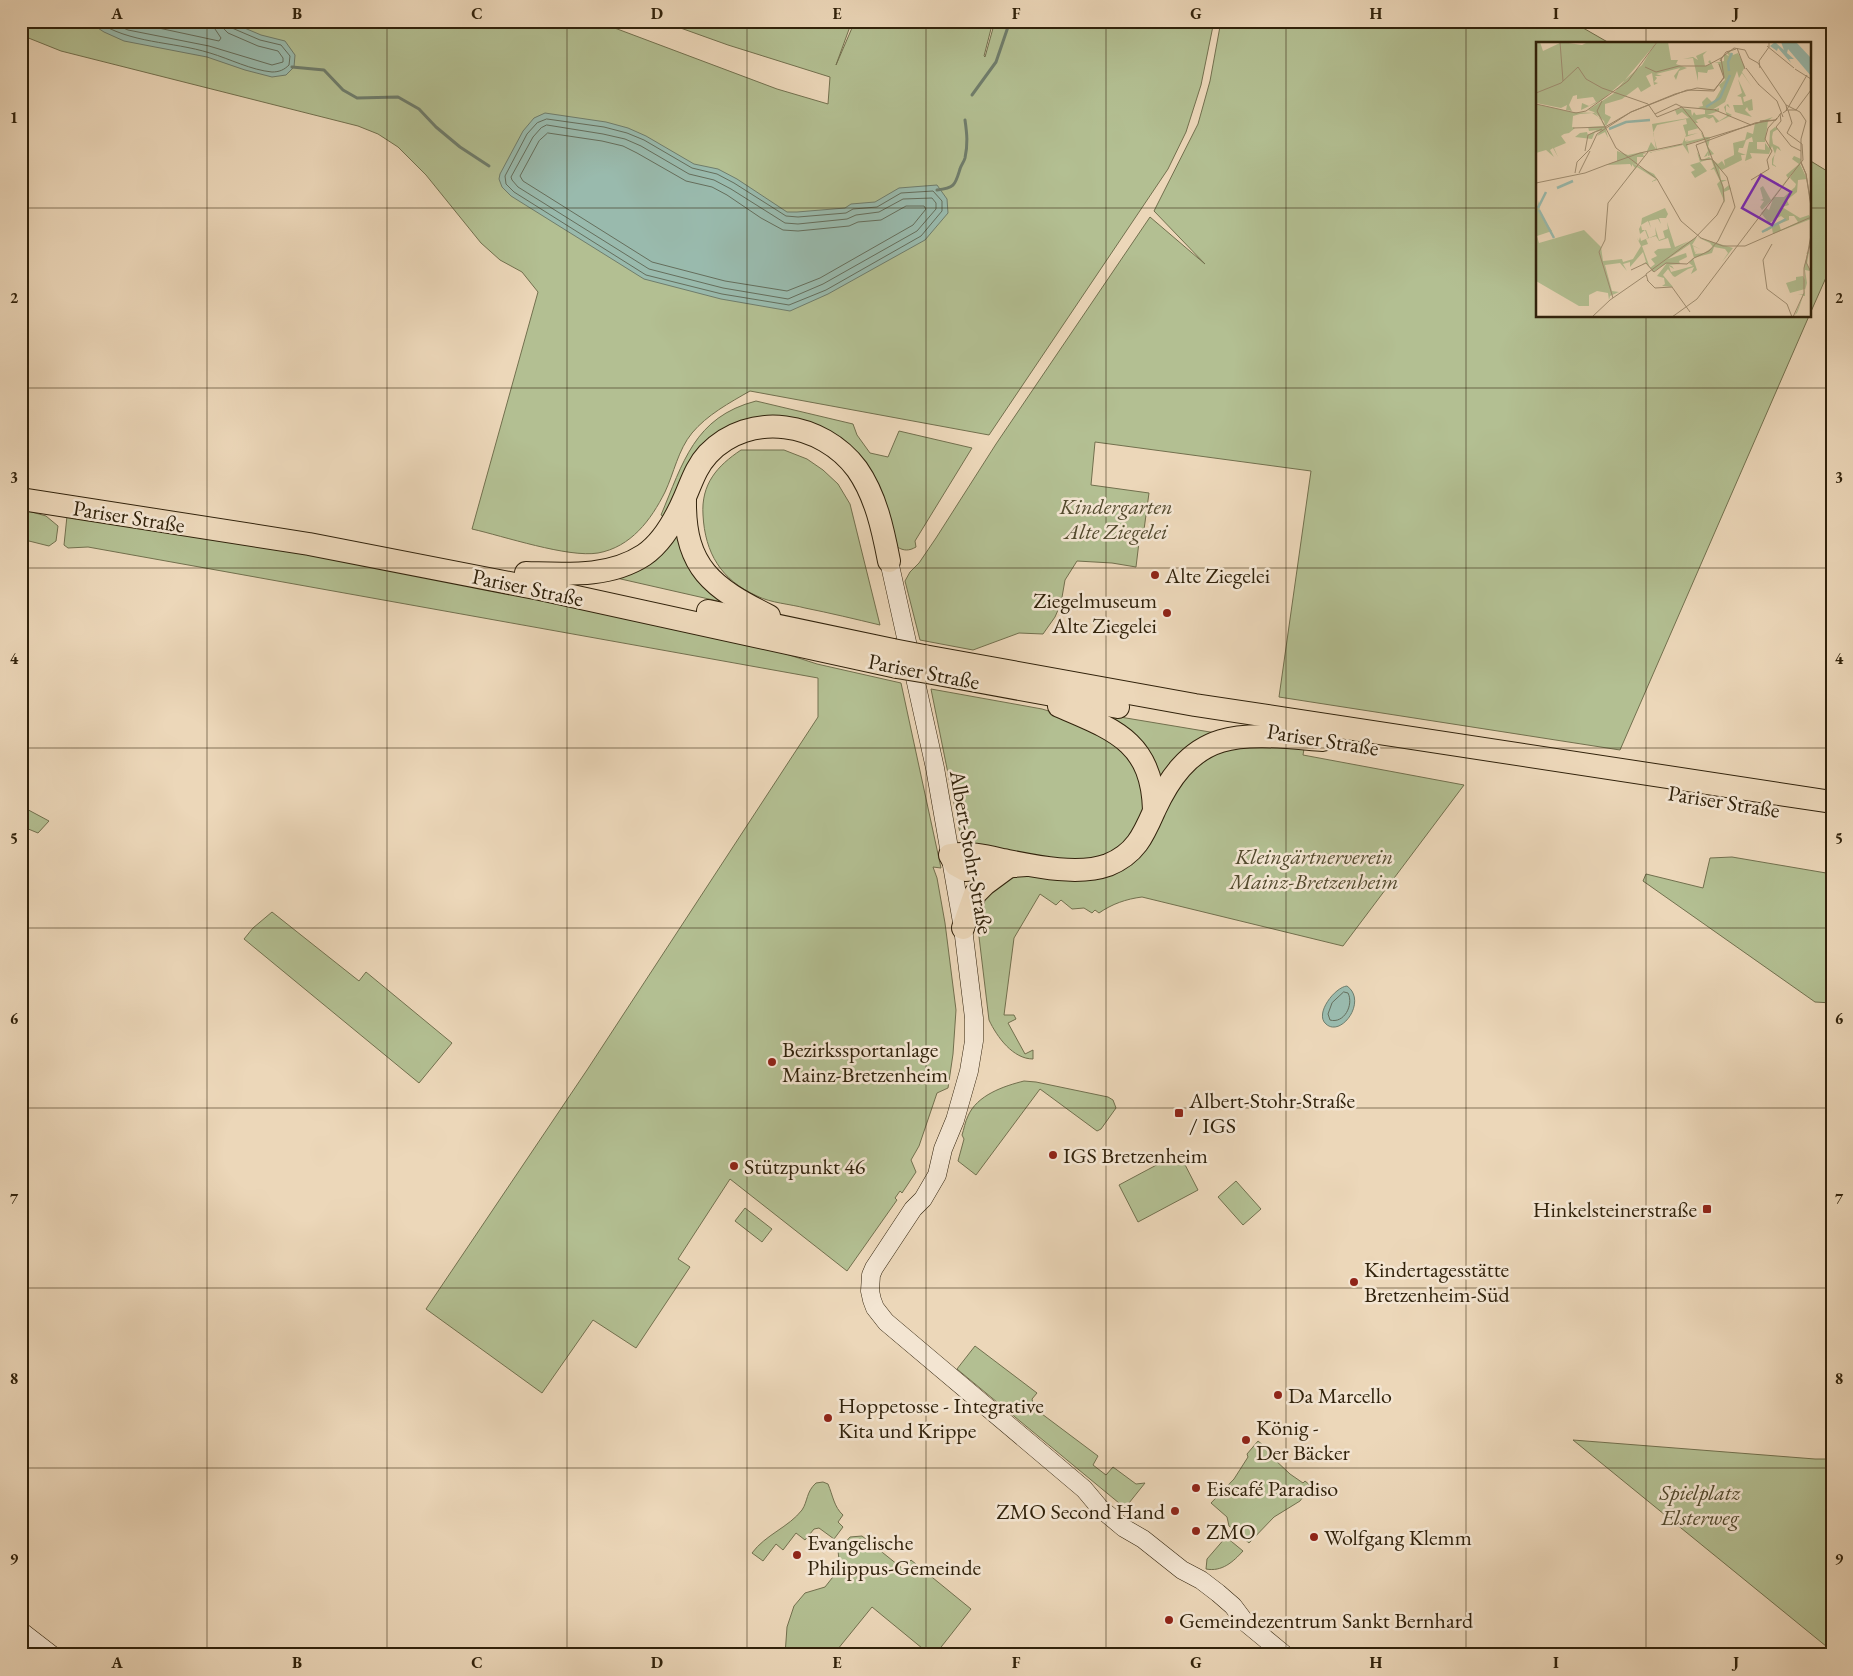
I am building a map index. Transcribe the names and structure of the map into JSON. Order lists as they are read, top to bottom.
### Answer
{
  "streets": {
    "highway": ["Pariser Straße"],
    "street": ["Albert-Stohr-Straße"]
  },
  "parks": ["Kindergarten Alte Ziegelei", "Kleingärtnerverein Mainz-Bretzenheim", "Spielplatz Elsterweg"],
  "places": {
    "other": [
      "Alte Ziegelei",
      "Ziegelmuseum Alte Ziegelei",
      "Bezirkssportanlage Mainz-Bretzenheim",
      "IGS Bretzenheim",
      "Stützpunkt 46",
      "Kindertagesstätte Bretzenheim-Süd",
      "Da Marcello",
      "Hoppetosse - Integrative Kita und Krippe",
      "König - Der Bäcker",
      "Eiscafé Paradiso",
      "ZMO Second Hand",
      "ZMO",
      "Wolfgang Klemm",
      "Evangelische Philippus-Gemeinde",
      "Gemeindezentrum Sankt Bernhard"
    ],
    "transit": ["Albert-Stohr-Straße / IGS", "Hinkelsteinerstraße"]
  },
  "grid": {
    "columns": [
      "A",
      "B",
      "C",
      "D",
      "E",
      "F",
      "G",
      "H",
      "I",
      "J"
    ],
    "rows": [
      "1",
      "2",
      "3",
      "4",
      "5",
      "6",
      "7",
      "8",
      "9"
    ]
  }
}
